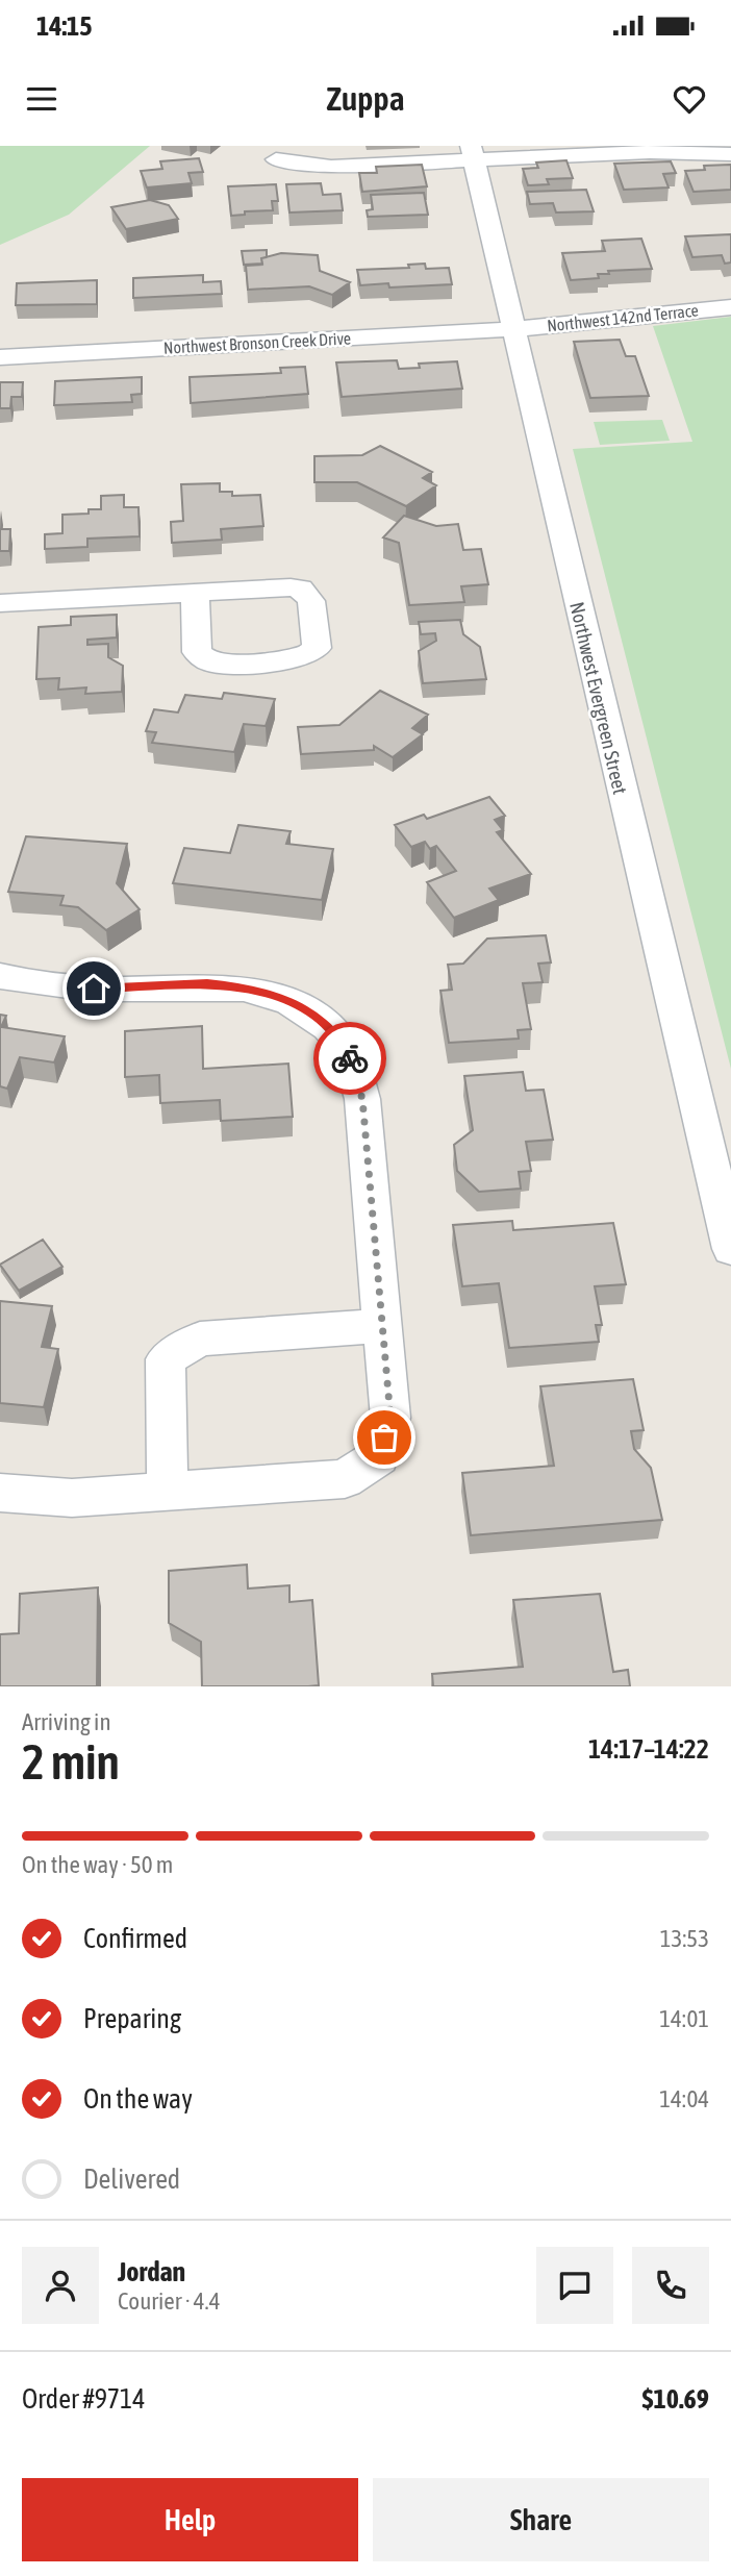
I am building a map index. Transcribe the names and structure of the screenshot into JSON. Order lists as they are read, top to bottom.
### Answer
{
  "streets": {
    "street": ["Northwest 142nd Terrace", "Northwest Bronson Creek Drive", "Northwest Evergreen Street"]
  },
  "crossings": [
    ["Northwest 142nd Terrace", "Northwest Bronson Creek Drive"],
    ["Northwest 142nd Terrace", "Northwest Evergreen Street"],
    ["Northwest Bronson Creek Drive", "Northwest Evergreen Street"]
  ],
  "page": {
    "status": "14:15",
    "header": "Zuppa",
    "heading": ["2 min", "Arriving in", "14:17–14:22"],
    "panel": [
      "Jordan",
      "Courier · 4.4",
      "Order #9714",
      "$10.69"
    ],
    "bar": "On the way · 50 m",
    "list": [
      ["Confirmed", "13:53"],
      ["Preparing", "14:01"],
      ["On the way", "14:04"],
      "Delivered"
    ],
    "buttons": ["Help", "Share"]
  }
}
